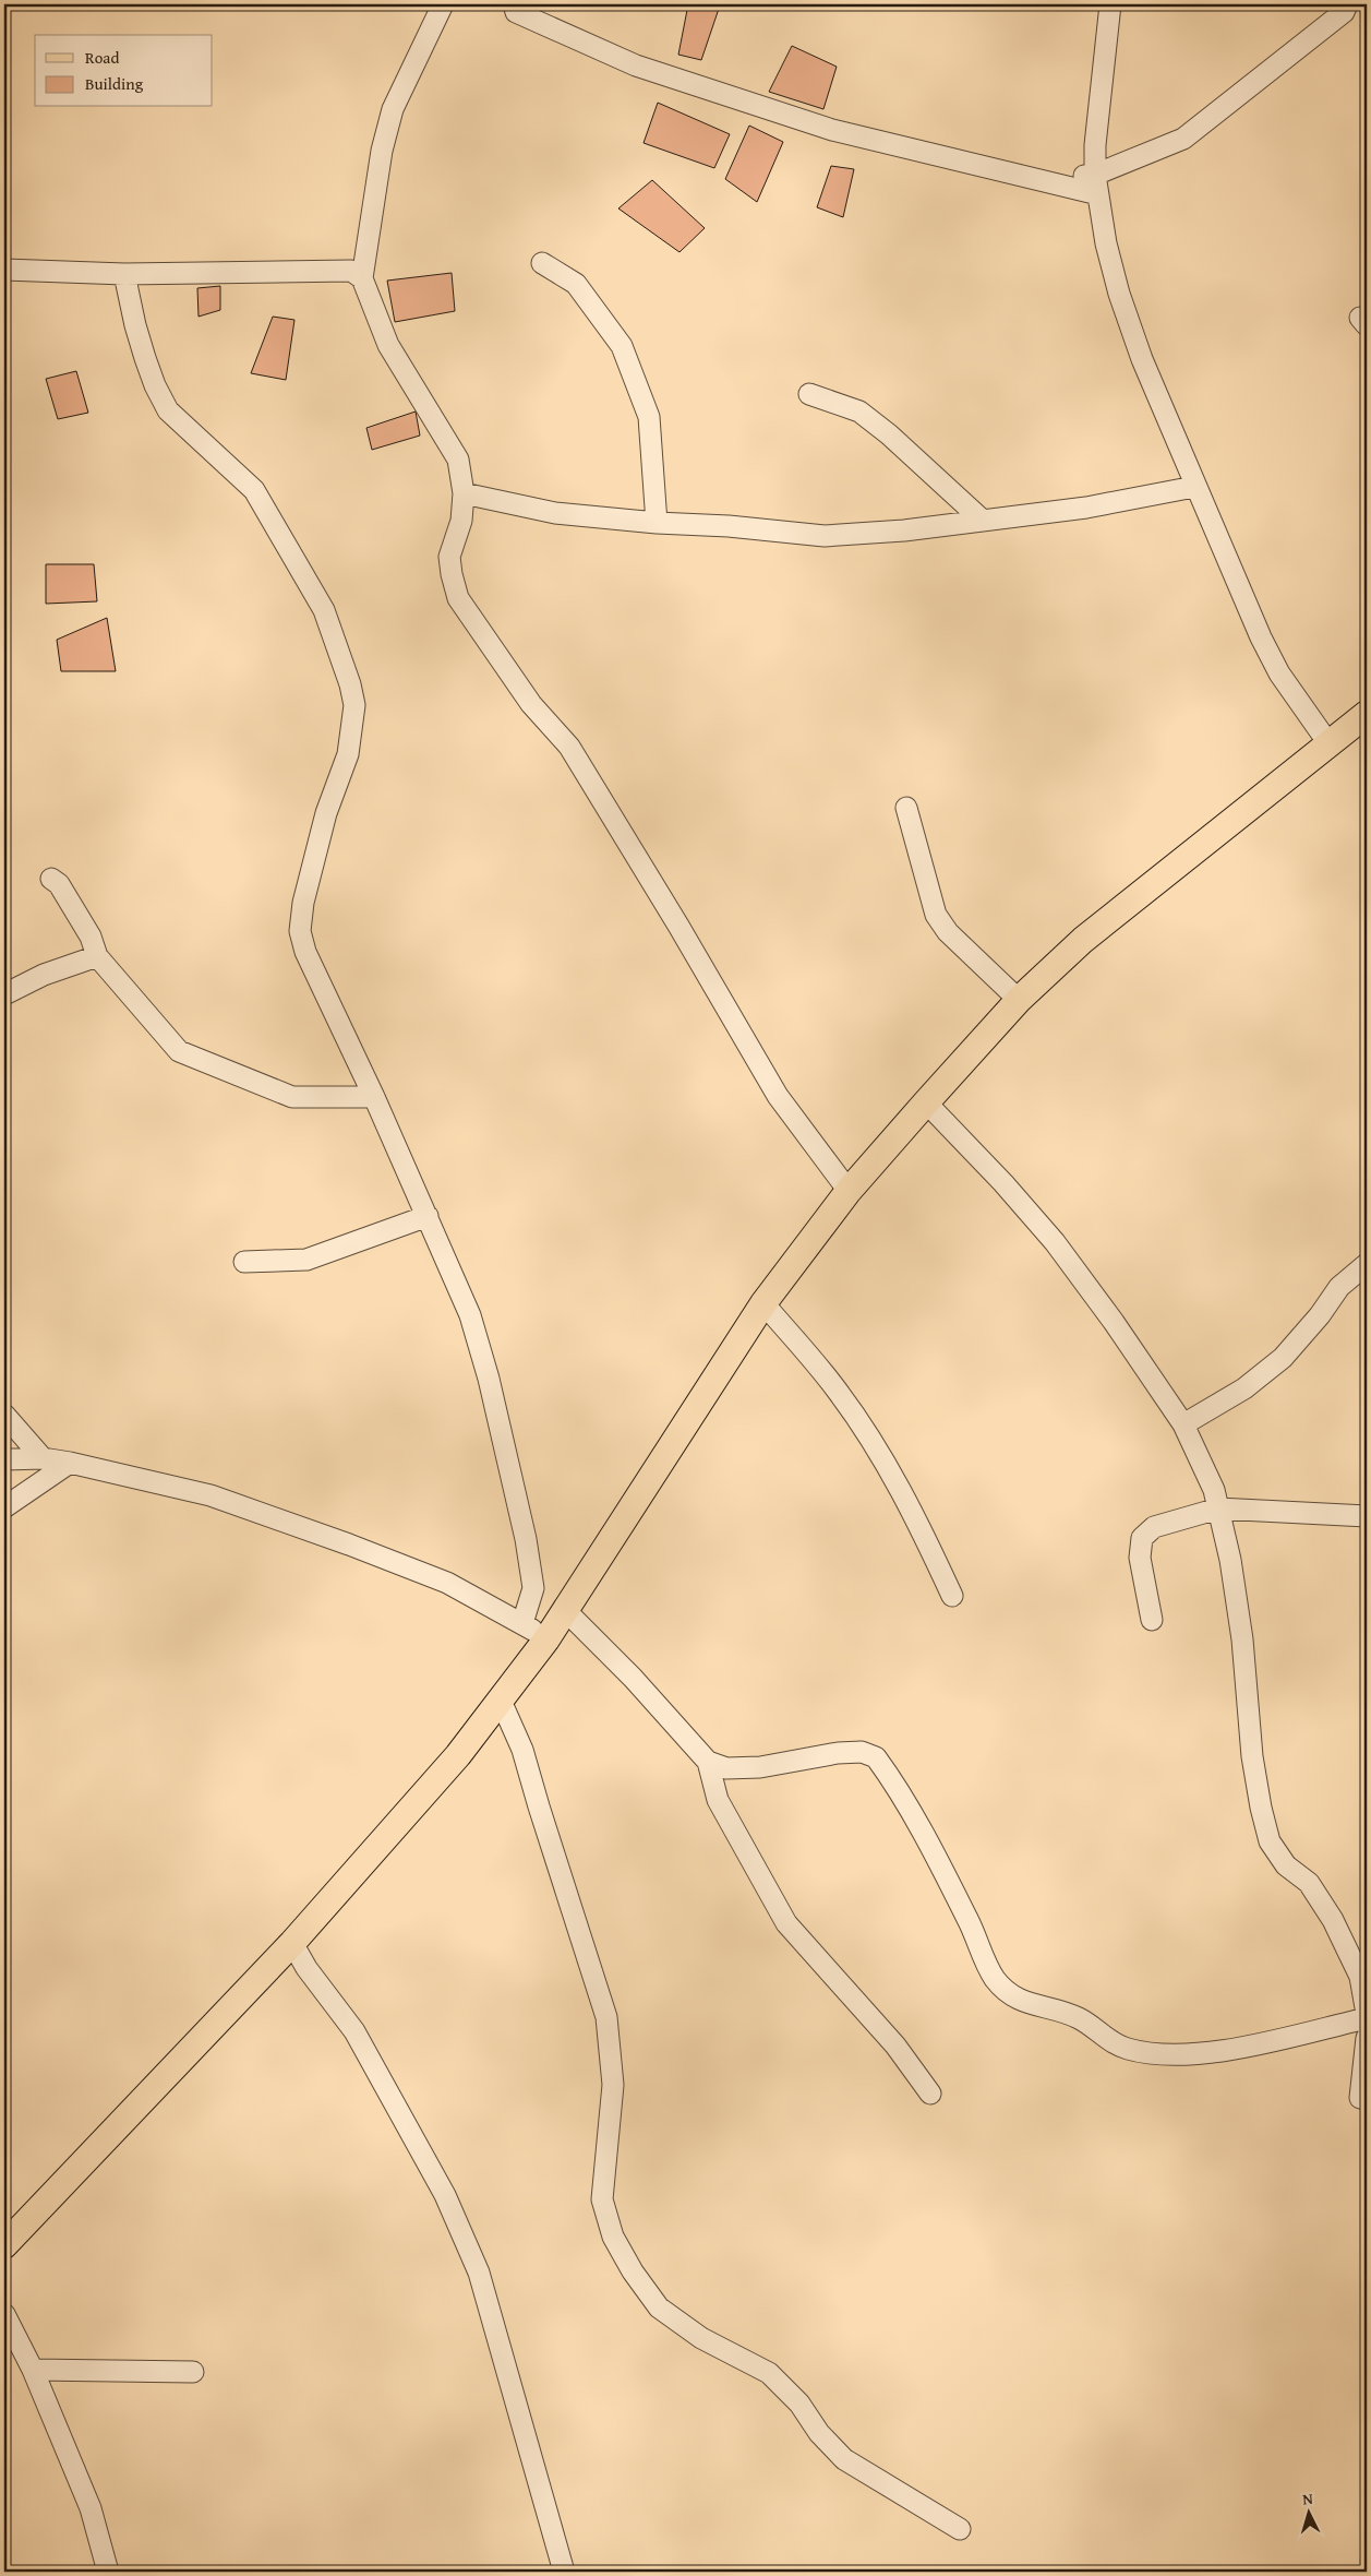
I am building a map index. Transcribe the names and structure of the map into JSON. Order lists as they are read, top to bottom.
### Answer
{
  "legend": ["Road", "Building"],
  "north": "top"
}
